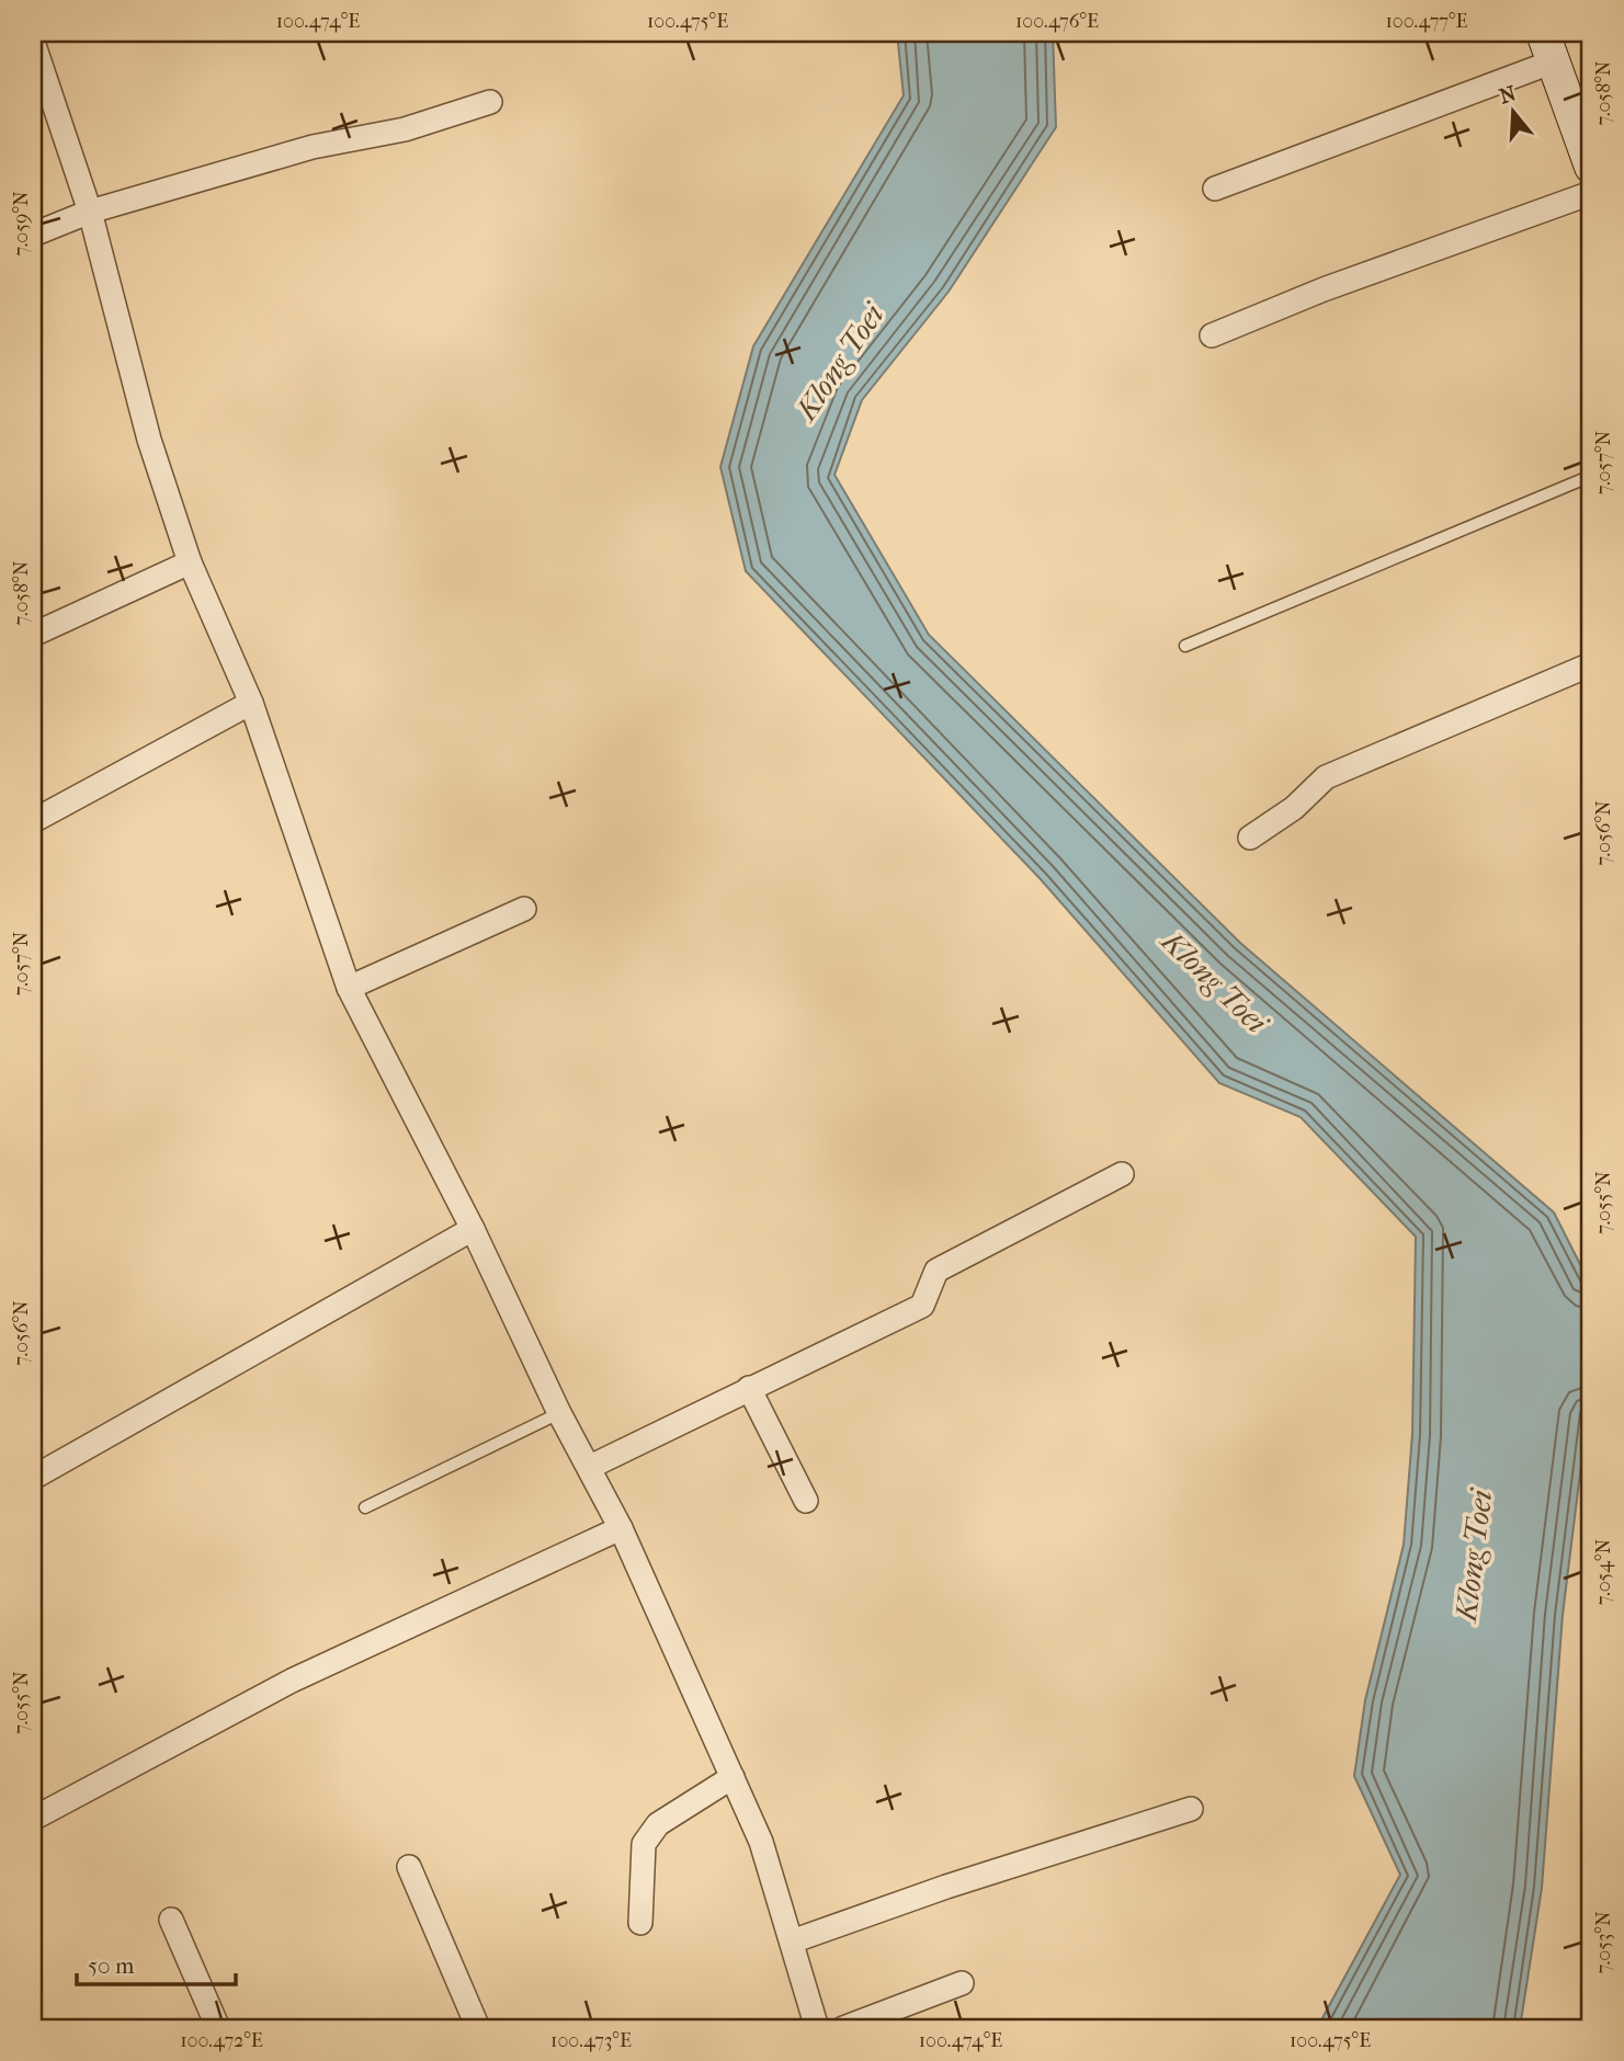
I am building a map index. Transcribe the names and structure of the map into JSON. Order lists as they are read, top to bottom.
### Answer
{
  "water": ["Klong Toei"],
  "scale_bar": "50 m",
  "north": "top",
  "coordinates": [
    "100.474°E",
    "100.475°E",
    "100.476°E",
    "100.477°E",
    "7.058°N",
    "7.059°N",
    "7.057°N",
    "7.056°N",
    "7.055°N",
    "7.054°N",
    "7.053°N",
    "100.472°E",
    "100.473°E"
  ]
}
